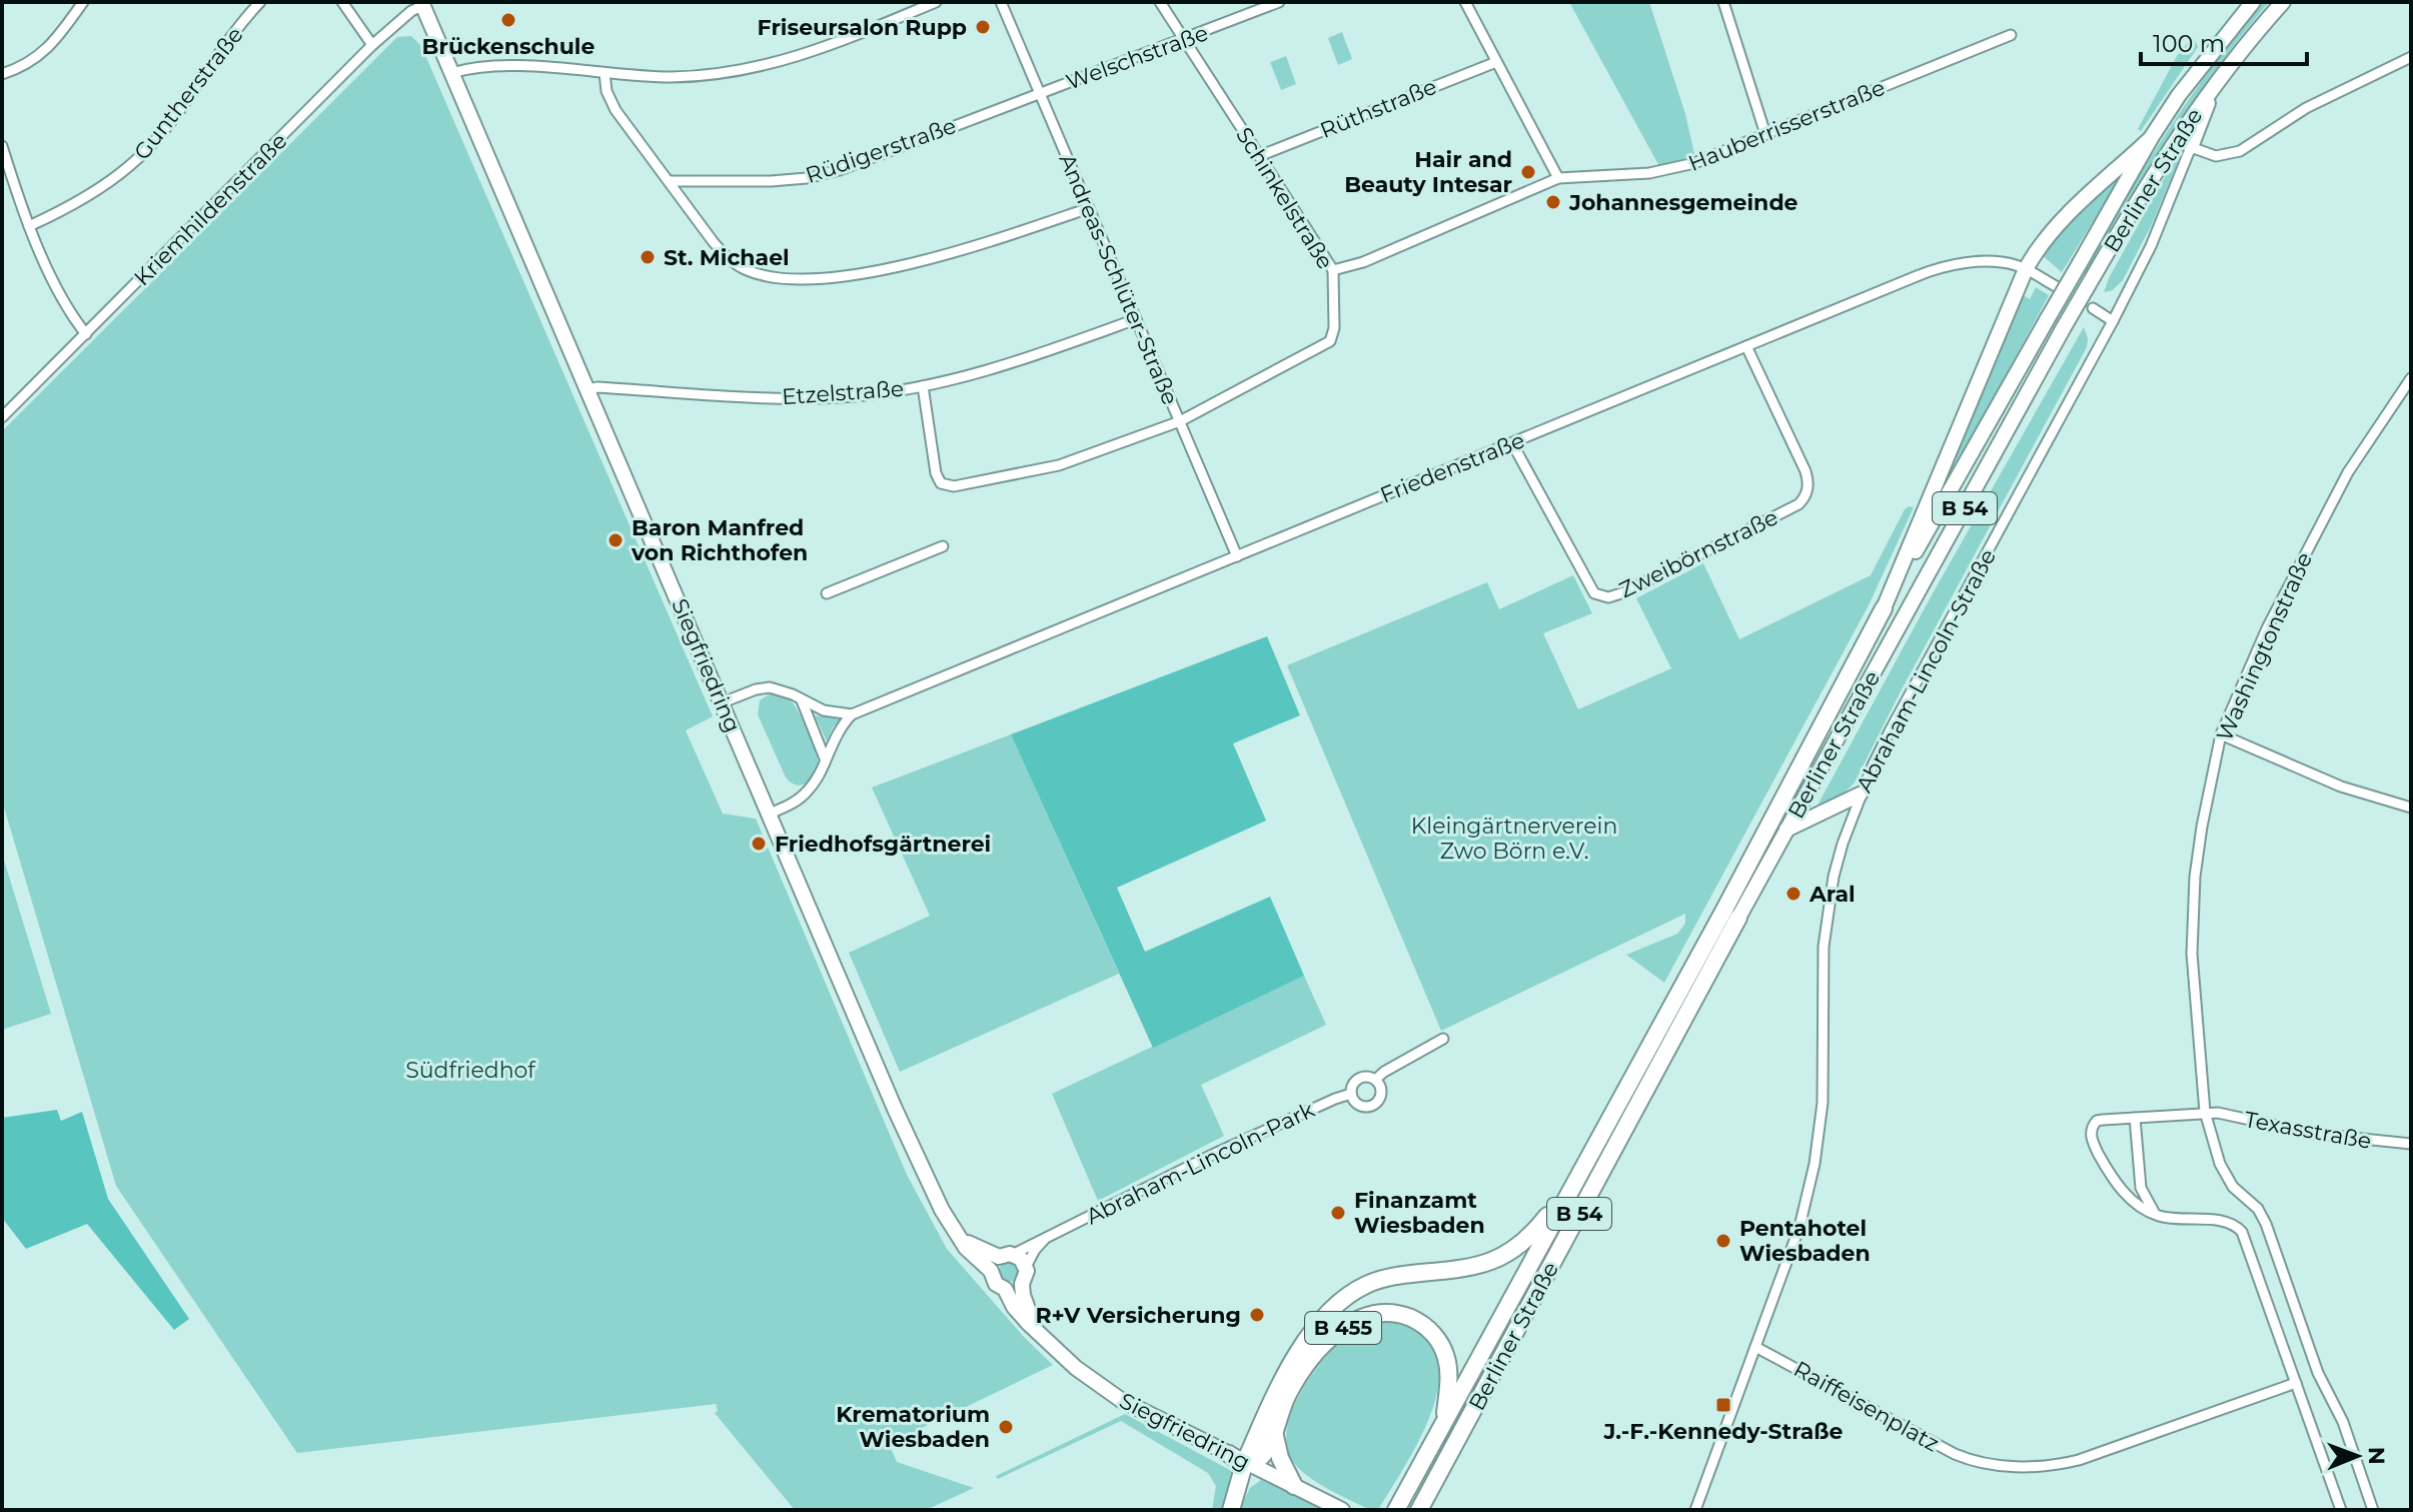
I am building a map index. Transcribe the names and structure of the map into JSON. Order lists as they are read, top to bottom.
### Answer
{
  "streets": {
    "highway": ["Berliner Straße", "B 54", "B 455"],
    "main road": ["Siegfriedring"],
    "street": [
      "Welschstraße",
      "Guntherstraße",
      "Rüthstraße",
      "Hauberrisserstraße",
      "Rüdigerstraße",
      "Schinkelstraße",
      "Kriemhildenstraße",
      "Andreas-Schlüter-Straße",
      "Etzelstraße",
      "Friedenstraße",
      "Zweibörnstraße",
      "Washingtonstraße",
      "Abraham-Lincoln-Straße",
      "Texasstraße",
      "Abraham-Lincoln-Park",
      "Raiffeisenplatz"
    ]
  },
  "crossings": [
    ["Welschstraße", "Rüdigerstraße"],
    ["Welschstraße", "Schinkelstraße"],
    ["Welschstraße", "Andreas-Schlüter-Straße"],
    ["Rüthstraße", "Schinkelstraße"],
    ["Hauberrisserstraße", "Schinkelstraße"],
    ["Rüdigerstraße", "Andreas-Schlüter-Straße"],
    ["Berliner Straße", "B 54"],
    ["Schinkelstraße", "Andreas-Schlüter-Straße"],
    ["Kriemhildenstraße", "Siegfriedring"],
    ["Andreas-Schlüter-Straße", "Etzelstraße"],
    ["Andreas-Schlüter-Straße", "Friedenstraße"],
    ["Etzelstraße", "Siegfriedring"],
    ["Friedenstraße", "Zweibörnstraße"],
    ["B 54", "B 455"],
    ["Washingtonstraße", "Texasstraße"],
    ["Siegfriedring", "Abraham-Lincoln-Park"],
    ["Abraham-Lincoln-Straße", "Raiffeisenplatz"]
  ],
  "parks": ["Kleingärtnerverein Zwo Börn e.V.", "Südfriedhof"],
  "places": {
    "other": [
      "Brückenschule",
      "Friseursalon Rupp",
      "Hair and Beauty Intesar",
      "Johannesgemeinde",
      "St. Michael",
      "Baron Manfred von Richthofen",
      "Friedhofsgärtnerei",
      "Aral",
      "Finanzamt Wiesbaden",
      "Pentahotel Wiesbaden",
      "R+V Versicherung",
      "Krematorium Wiesbaden"
    ],
    "transit": ["J.-F.-Kennedy-Straße"]
  },
  "scale_bar": "100 m",
  "north": "right"
}
